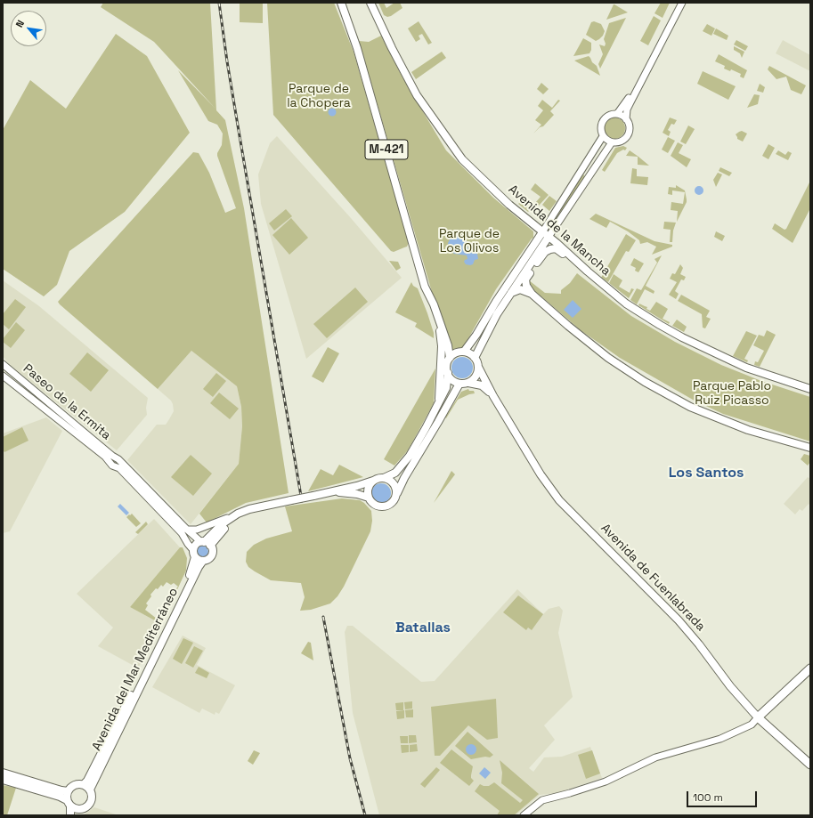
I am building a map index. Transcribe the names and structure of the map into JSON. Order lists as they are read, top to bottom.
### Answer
{
  "streets": {
    "highway": ["Avenida de Fuenlabrada"],
    "main road": [
      "M-421",
      "Avenida de la Mancha",
      "Paseo de la Ermita",
      "Avenida del Mar Mediterráneo"
    ]
  },
  "crossings": [
    ["M-421", "Avenida de Fuenlabrada"],
    ["Paseo de la Ermita", "Avenida del Mar Mediterráneo"]
  ],
  "districts": ["Los Santos", "Batallas"],
  "parks": ["Parque de la Chopera", "Parque de Los Olivos", "Parque Pablo Ruiz Picasso"],
  "scale_bar": "100 m",
  "north": "top left"
}
